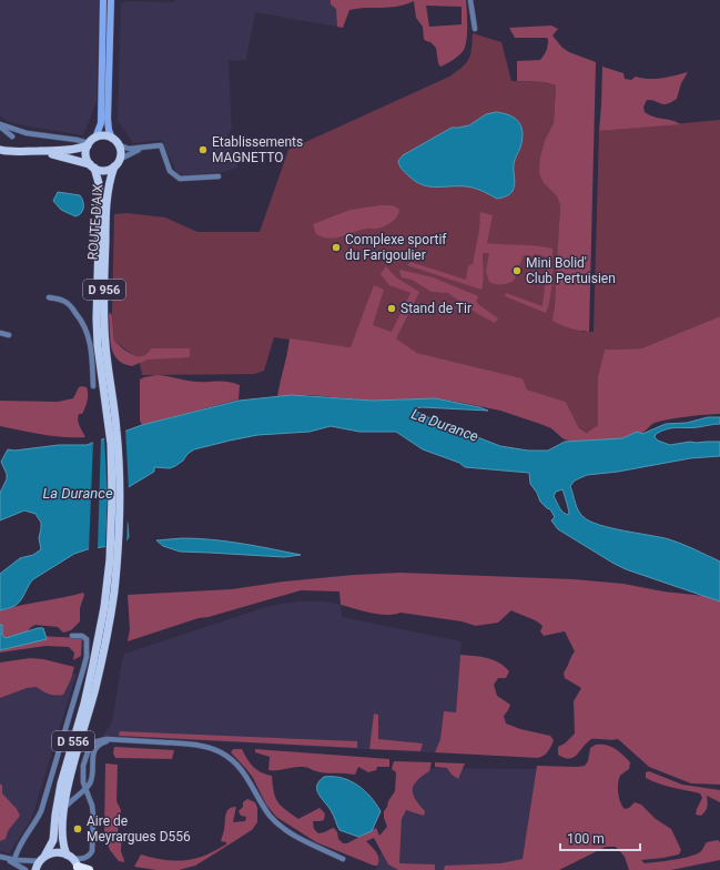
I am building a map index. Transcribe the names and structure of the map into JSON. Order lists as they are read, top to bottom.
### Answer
{
  "streets": {
    "main road": ["ROUTE D'AIX", "D 956", "D 556"]
  },
  "crossings": [
    ["ROUTE D'AIX", "D 956"],
    ["D 956", "D 556"]
  ],
  "water": ["La Durance"],
  "places": [
    "Etablissements MAGNETTO",
    "Complexe sportif du Farigoulier",
    "Mini Bolid' Club Pertuisien",
    "Stand de Tir",
    "Aire de Meyrargues D556"
  ],
  "scale_bar": "100 m"
}
